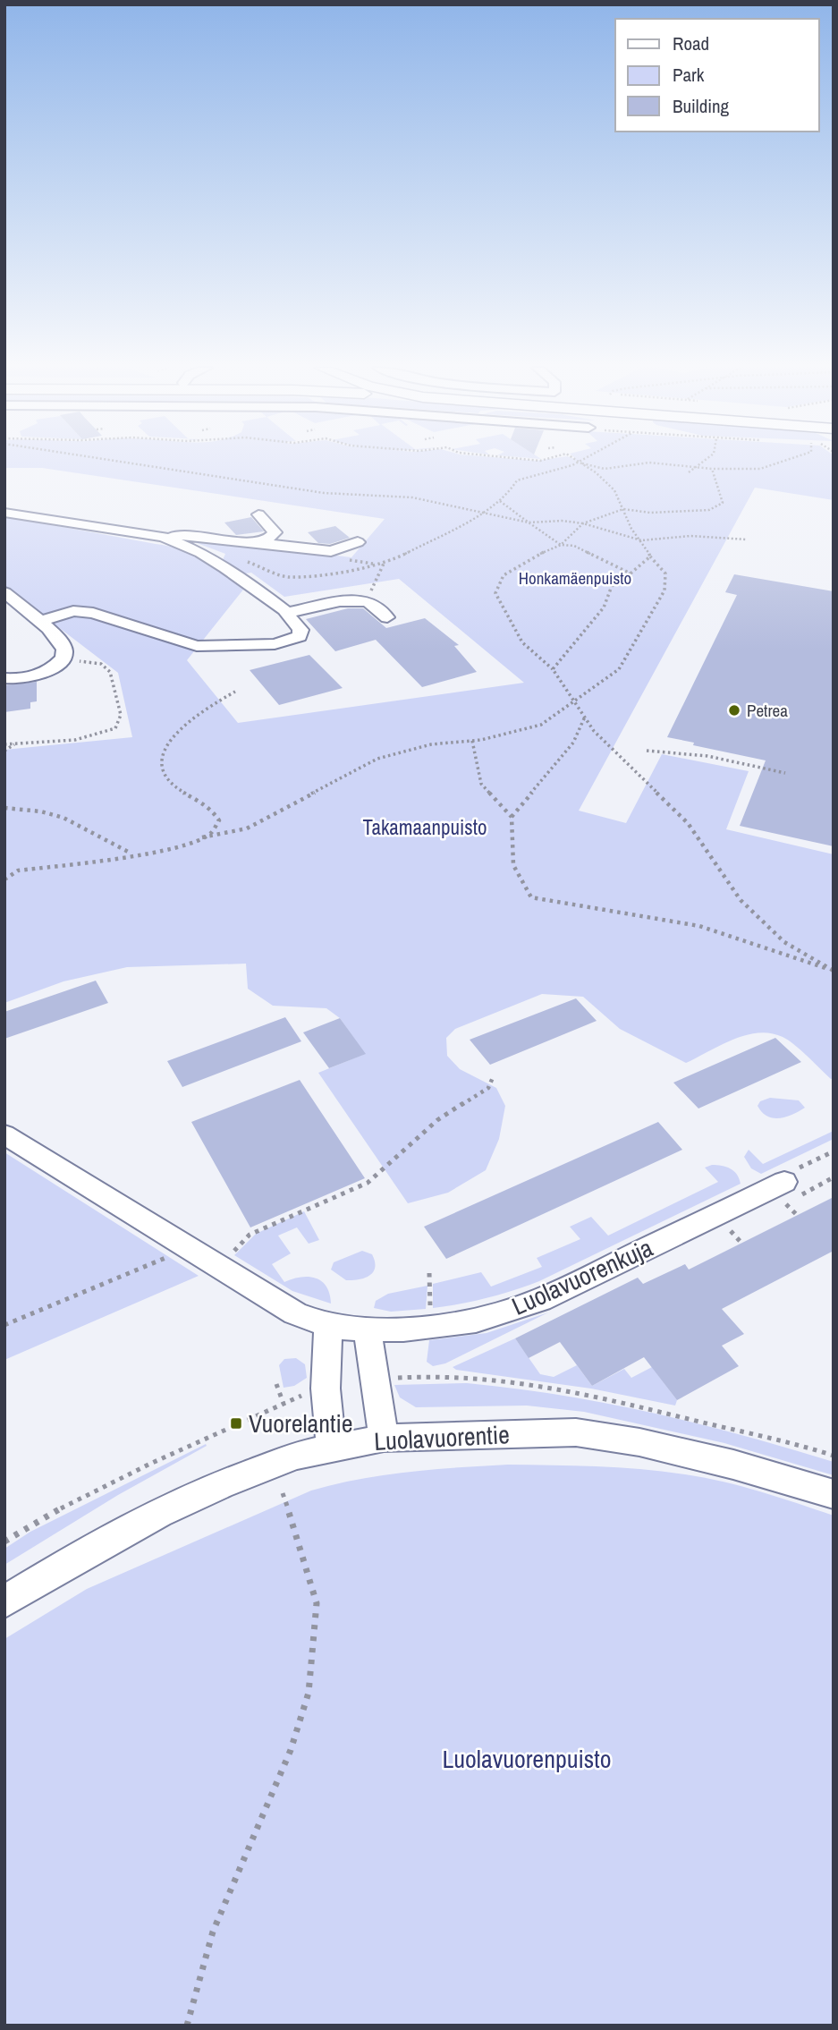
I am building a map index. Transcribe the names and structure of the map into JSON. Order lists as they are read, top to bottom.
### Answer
{
  "streets": {
    "street": ["Luolavuorenkuja", "Luolavuorentie"]
  },
  "parks": ["Honkamäenpuisto", "Takamaanpuisto", "Luolavuorenpuisto"],
  "places": {
    "other": ["Petrea"],
    "transit": ["Vuorelantie"]
  },
  "legend": ["Road", "Park", "Building"]
}
